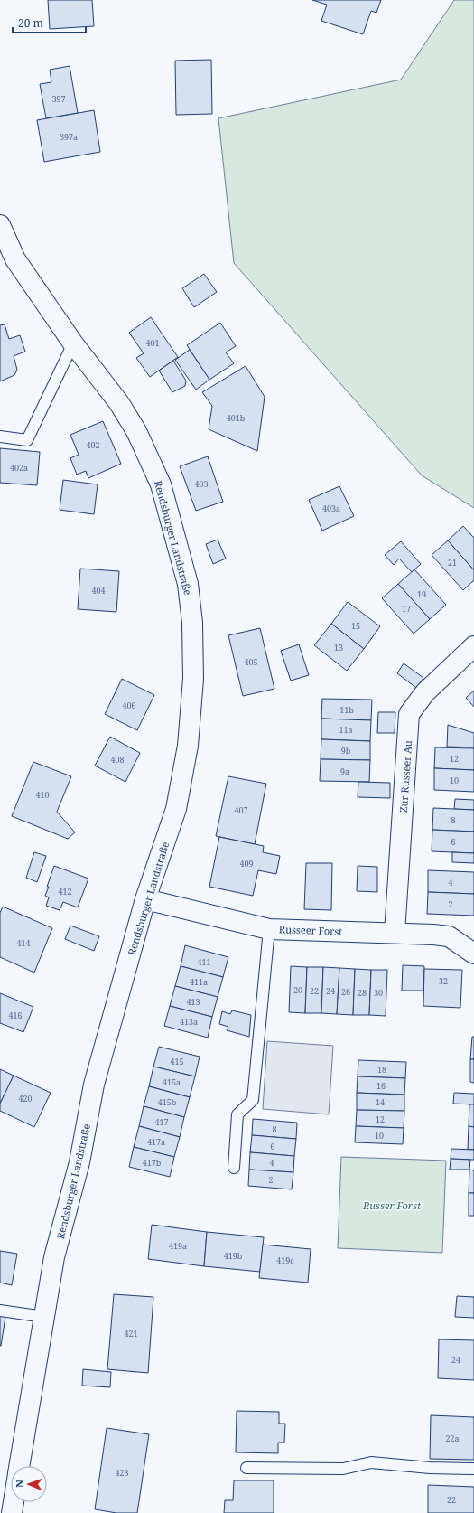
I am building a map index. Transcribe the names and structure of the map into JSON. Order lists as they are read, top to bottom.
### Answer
{
  "streets": {
    "street": ["Rendsburger Landstraße", "Zur Russeer Au", "Russeer Forst"]
  },
  "crossings": [
    ["Rendsburger Landstraße", "Russeer Forst"],
    ["Zur Russeer Au", "Russeer Forst"]
  ],
  "parks": ["Russer Forst"],
  "house_numbers": [
    "397",
    "397a",
    "401",
    "401b",
    "402",
    "402a",
    "403",
    "403a",
    "21",
    "404",
    "19",
    "17",
    "15",
    "13",
    "405",
    "406",
    "11b",
    "11a",
    "9b",
    "12",
    "408",
    "9a",
    "10",
    "410",
    "407",
    "8",
    "6",
    "409",
    "4",
    "412",
    "2",
    "414",
    "411",
    "32",
    "411a",
    "20",
    "22",
    "24",
    "26",
    "28",
    "30",
    "413",
    "416",
    "413a",
    "415",
    "18",
    "415a",
    "16",
    "420",
    "415b",
    "14",
    "12",
    "417",
    "8",
    "10",
    "417a",
    "6",
    "417b",
    "4",
    "2",
    "419a",
    "419b",
    "419c",
    "421",
    "24",
    "22a",
    "423",
    "22"
  ],
  "scale_bar": "20 m",
  "north": "left"
}
